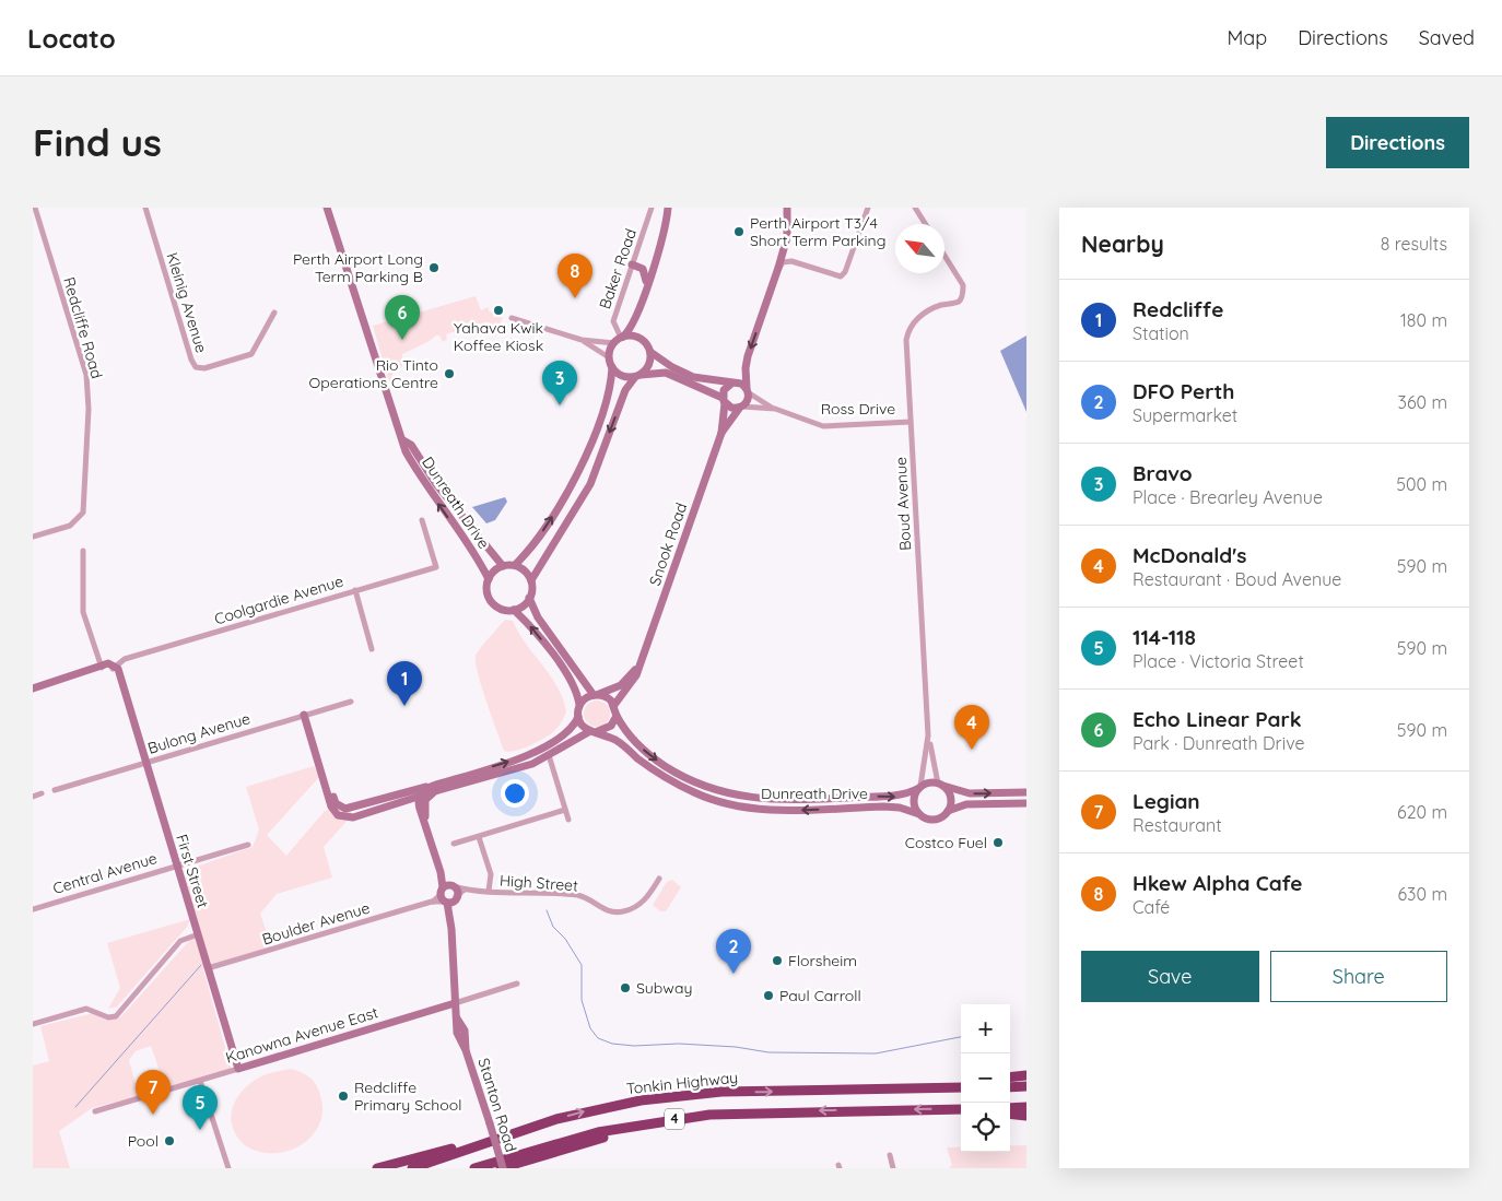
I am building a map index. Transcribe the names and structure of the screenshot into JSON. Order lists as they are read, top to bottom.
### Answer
{
  "streets": {
    "highway": ["Tonkin Highway", "4"],
    "main road": [
      "Dunreath Drive",
      "Snook Road",
      "Coolgardie Avenue",
      "First Street",
      "Kanowna Avenue East",
      "Stanton Road"
    ],
    "street": [
      "Baker Road",
      "Kleinig Avenue",
      "Redcliffe Road",
      "Ross Drive",
      "Boud Avenue",
      "Bulong Avenue",
      "Central Avenue",
      "High Street",
      "Boulder Avenue"
    ]
  },
  "crossings": [
    ["Ross Drive", "Boud Avenue"],
    ["Ross Drive", "Snook Road"],
    ["Dunreath Drive", "Boud Avenue"],
    ["Dunreath Drive", "Snook Road"],
    ["Coolgardie Avenue", "First Street"],
    ["Bulong Avenue", "First Street"],
    ["First Street", "Central Avenue"],
    ["First Street", "Boulder Avenue"],
    ["First Street", "Kanowna Avenue East"],
    ["High Street", "Boulder Avenue"],
    ["High Street", "Stanton Road"],
    ["Boulder Avenue", "Stanton Road"],
    ["Kanowna Avenue East", "Stanton Road"],
    ["Tonkin Highway", "4"],
    ["Stanton Road", "4"]
  ],
  "places": [
    "Perth Airport T3/4 Short Term Parking",
    "Perth Airport Long Term Parking B",
    "Yahava Kwik Koffee Kiosk",
    "Rio Tinto Operations Centre",
    "Costco Fuel",
    "Florsheim",
    "Subway",
    "Paul Carroll",
    "Redcliffe Primary School",
    "Pool"
  ],
  "north": "top left",
  "page": {
    "header": "Locato",
    "nav": ["Map", "Directions", "Saved"],
    "buttons": [
      "Directions",
      ["Save", "Share"]
    ],
    "title": "Find us",
    "heading": ["Nearby", "8 results"],
    "pins": [
      "8",
      "6",
      "3",
      "1",
      "4",
      "2",
      "7",
      "5"
    ],
    "list": [
      {
        "mark": "1",
        "name": "Redcliffe",
        "note": "Station",
        "value": "180 m"
      },
      {
        "mark": "2",
        "name": "DFO Perth",
        "note": "Supermarket",
        "value": "360 m"
      },
      {
        "mark": "3",
        "name": "Bravo",
        "note": "Place · Brearley Avenue",
        "value": "500 m"
      },
      {
        "mark": "4",
        "name": "McDonald's",
        "note": "Restaurant · Boud Avenue",
        "value": "590 m"
      },
      {
        "mark": "5",
        "name": "114-118",
        "note": "Place · Victoria Street",
        "value": "590 m"
      },
      {
        "mark": "6",
        "name": "Echo Linear Park",
        "note": "Park · Dunreath Drive",
        "value": "590 m"
      },
      {
        "mark": "7",
        "name": "Legian",
        "note": "Restaurant",
        "value": "620 m"
      },
      {
        "mark": "8",
        "name": "Hkew Alpha Cafe",
        "note": "Café",
        "value": "630 m"
      }
    ],
    "map_buttons": ["+", "−"]
  }
}
